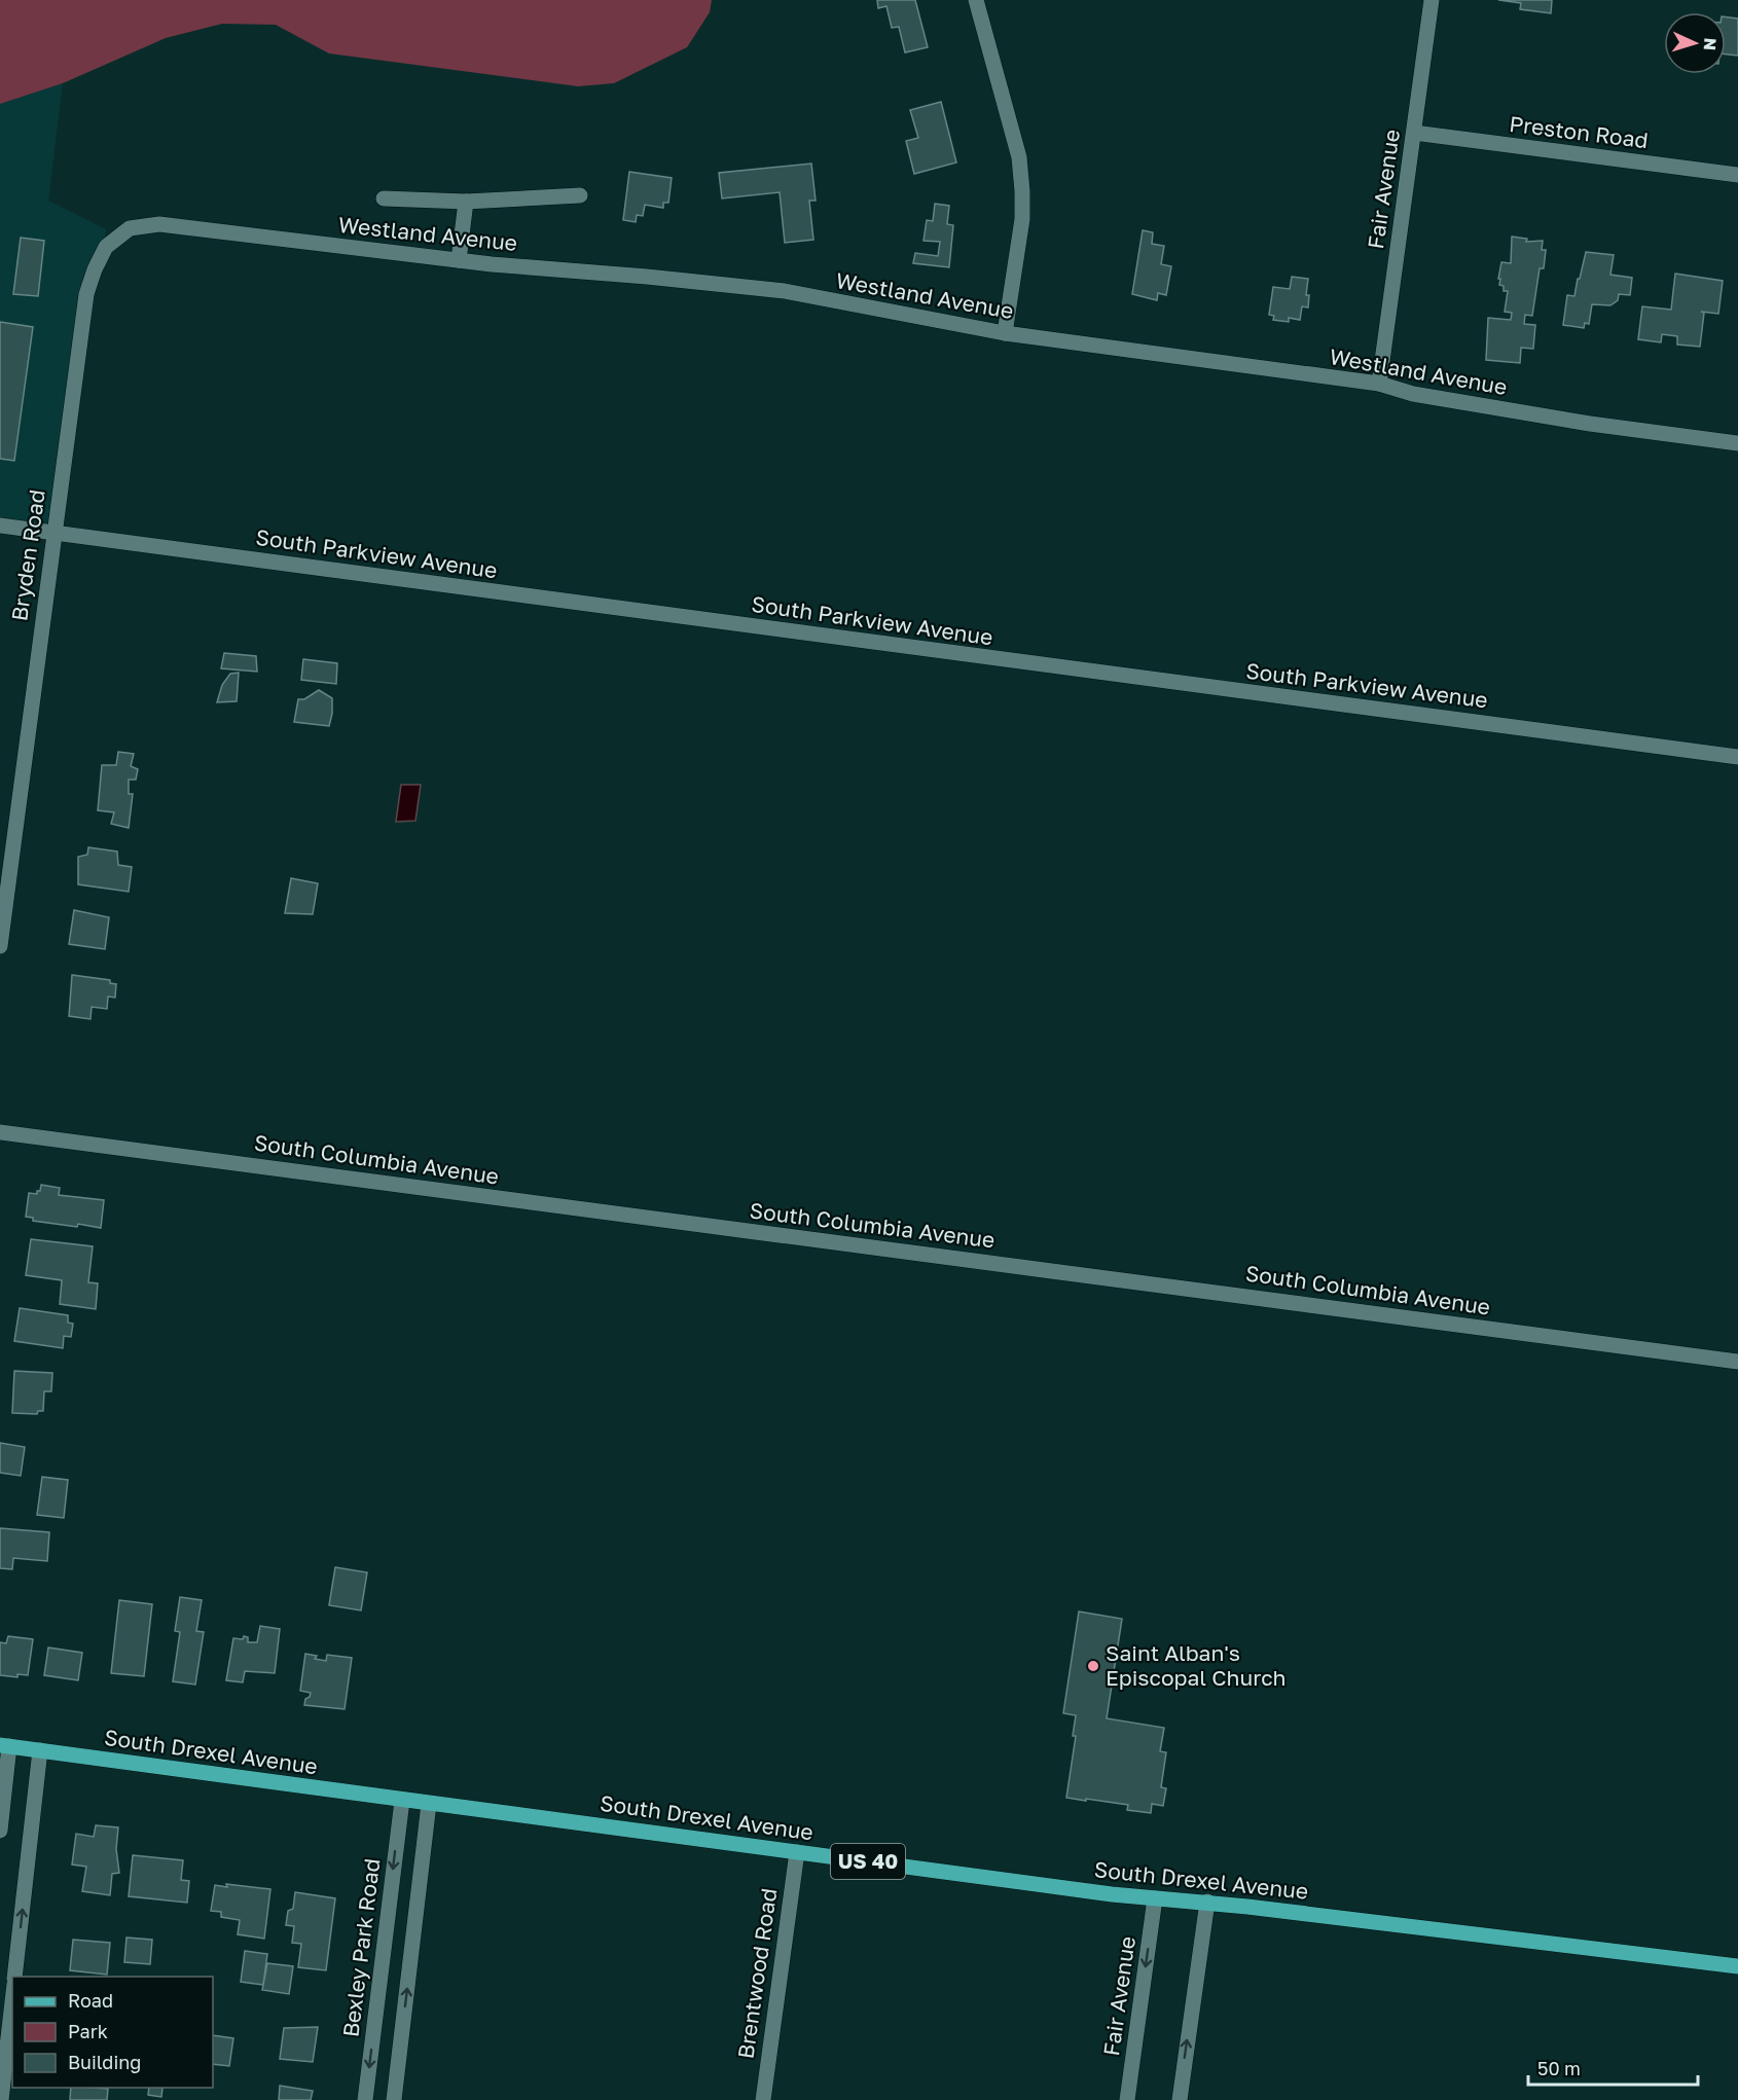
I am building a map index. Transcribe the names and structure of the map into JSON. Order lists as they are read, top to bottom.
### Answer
{
  "streets": {
    "main road": ["South Drexel Avenue", "US 40"],
    "street": [
      "Preston Road",
      "Fair Avenue",
      "Westland Avenue",
      "South Parkview Avenue",
      "Bryden Road",
      "South Columbia Avenue",
      "Bexley Park Road",
      "Brentwood Road"
    ]
  },
  "crossings": [
    ["Preston Road", "Fair Avenue"],
    ["Fair Avenue", "Westland Avenue"],
    ["Fair Avenue", "South Drexel Avenue"],
    ["Westland Avenue", "Bryden Road"],
    ["South Parkview Avenue", "Bryden Road"],
    ["South Drexel Avenue", "Bexley Park Road"],
    ["South Drexel Avenue", "Brentwood Road"]
  ],
  "places": ["Saint Alban's Episcopal Church"],
  "legend": ["Road", "Park", "Building"],
  "scale_bar": "50 m",
  "north": "right"
}
